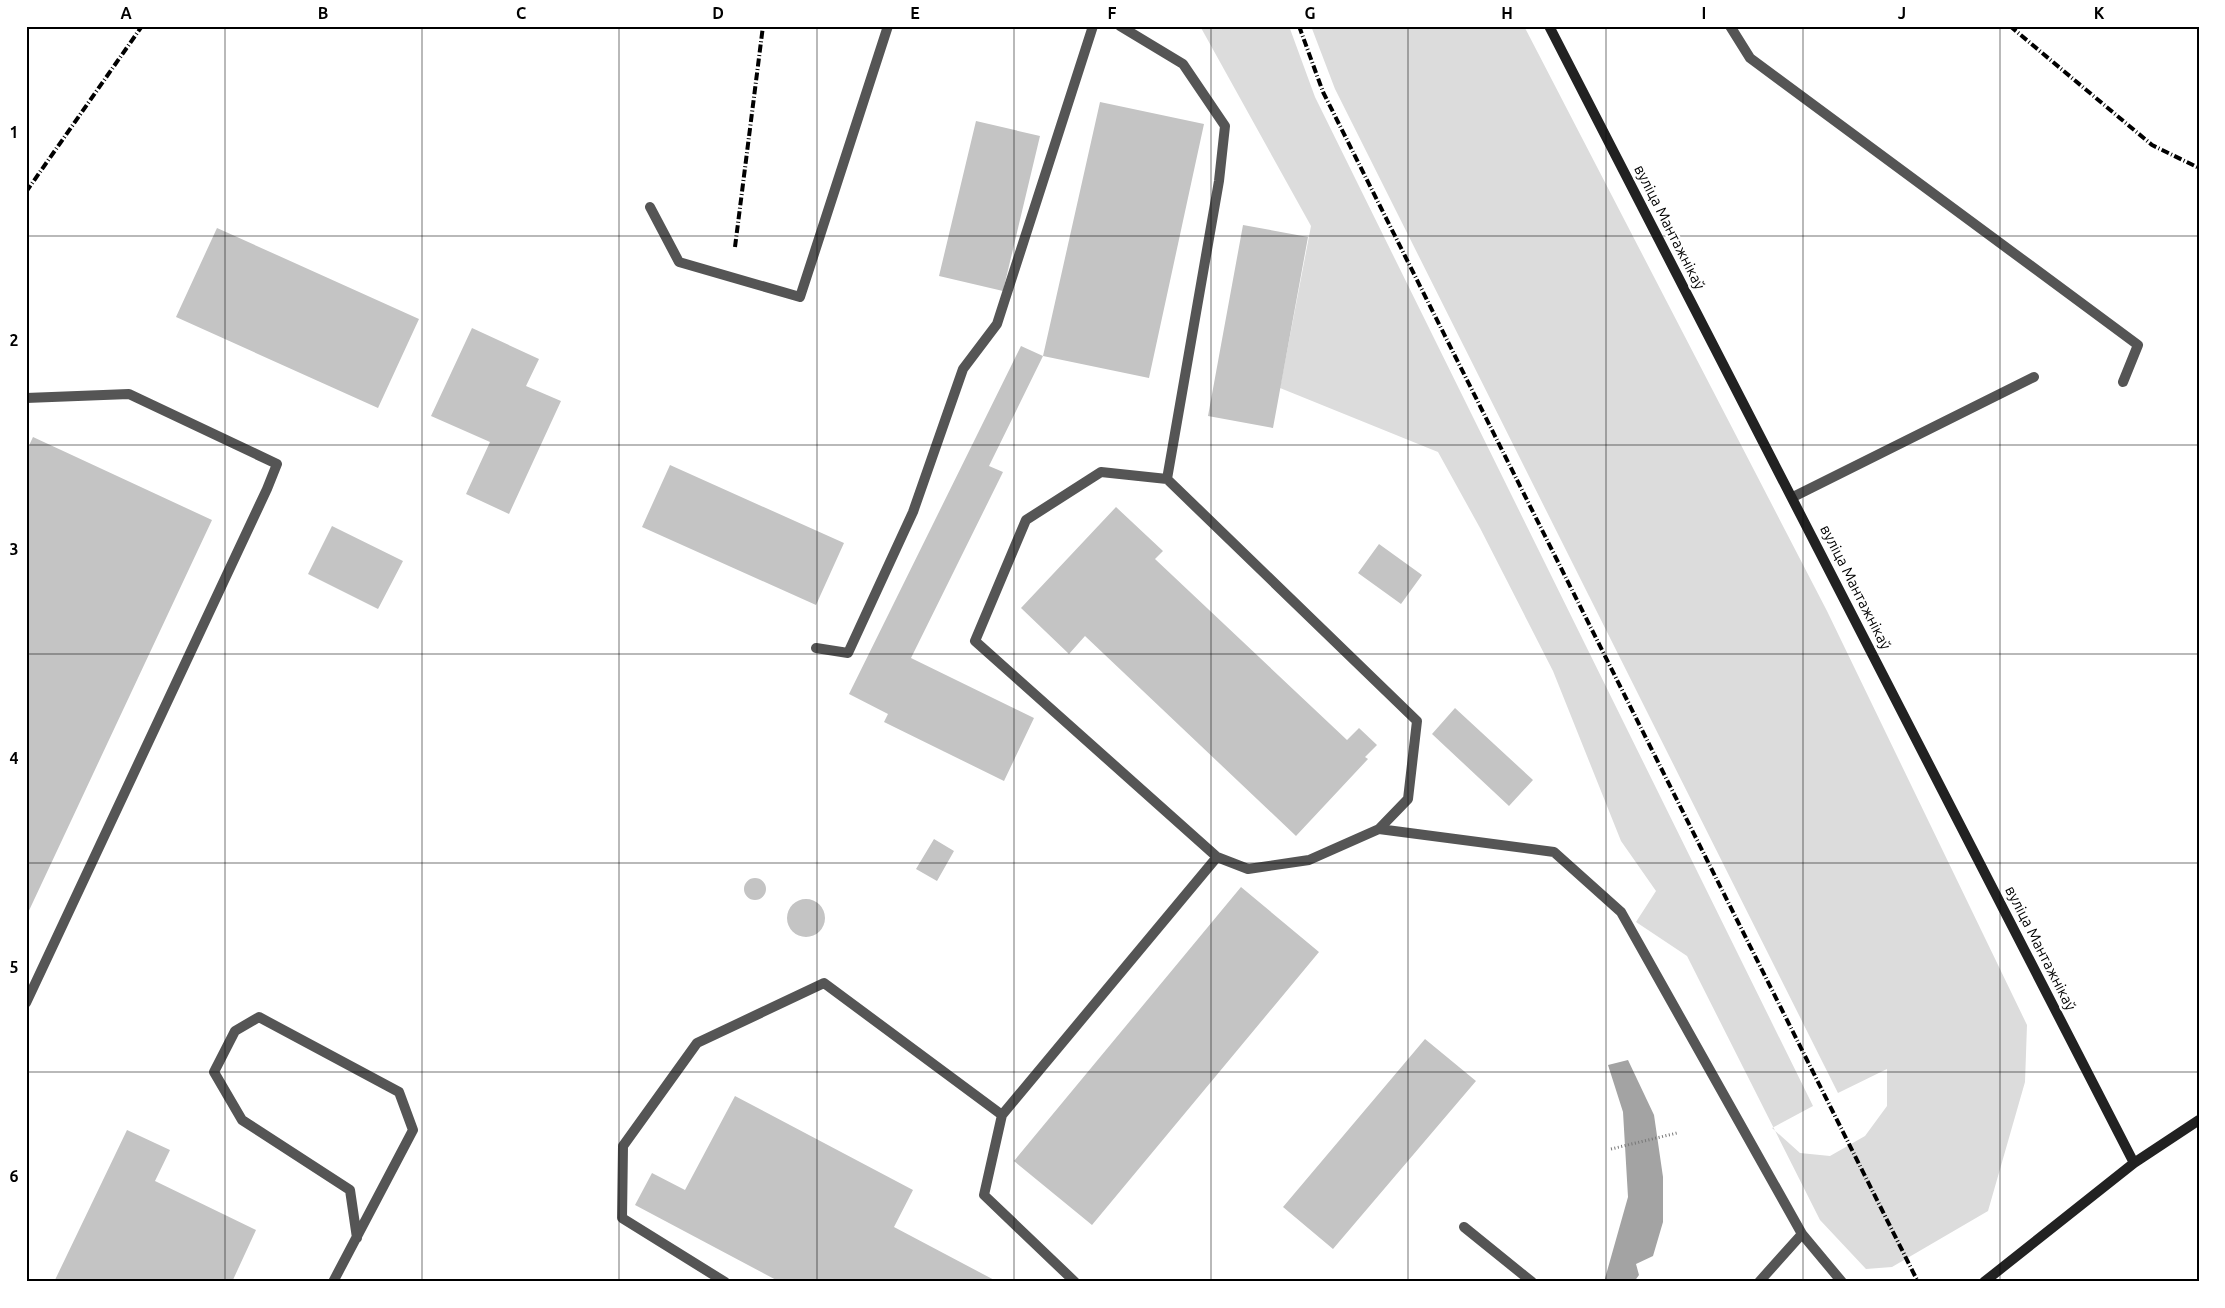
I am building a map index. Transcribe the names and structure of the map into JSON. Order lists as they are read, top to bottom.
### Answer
{
  "streets": {
    "main road": ["вуліца Мантажнікаў"]
  },
  "grid": {
    "columns": [
      "A",
      "B",
      "C",
      "D",
      "E",
      "F",
      "G",
      "H",
      "I",
      "J",
      "K"
    ],
    "rows": [
      "1",
      "2",
      "3",
      "4",
      "5",
      "6"
    ]
  }
}
